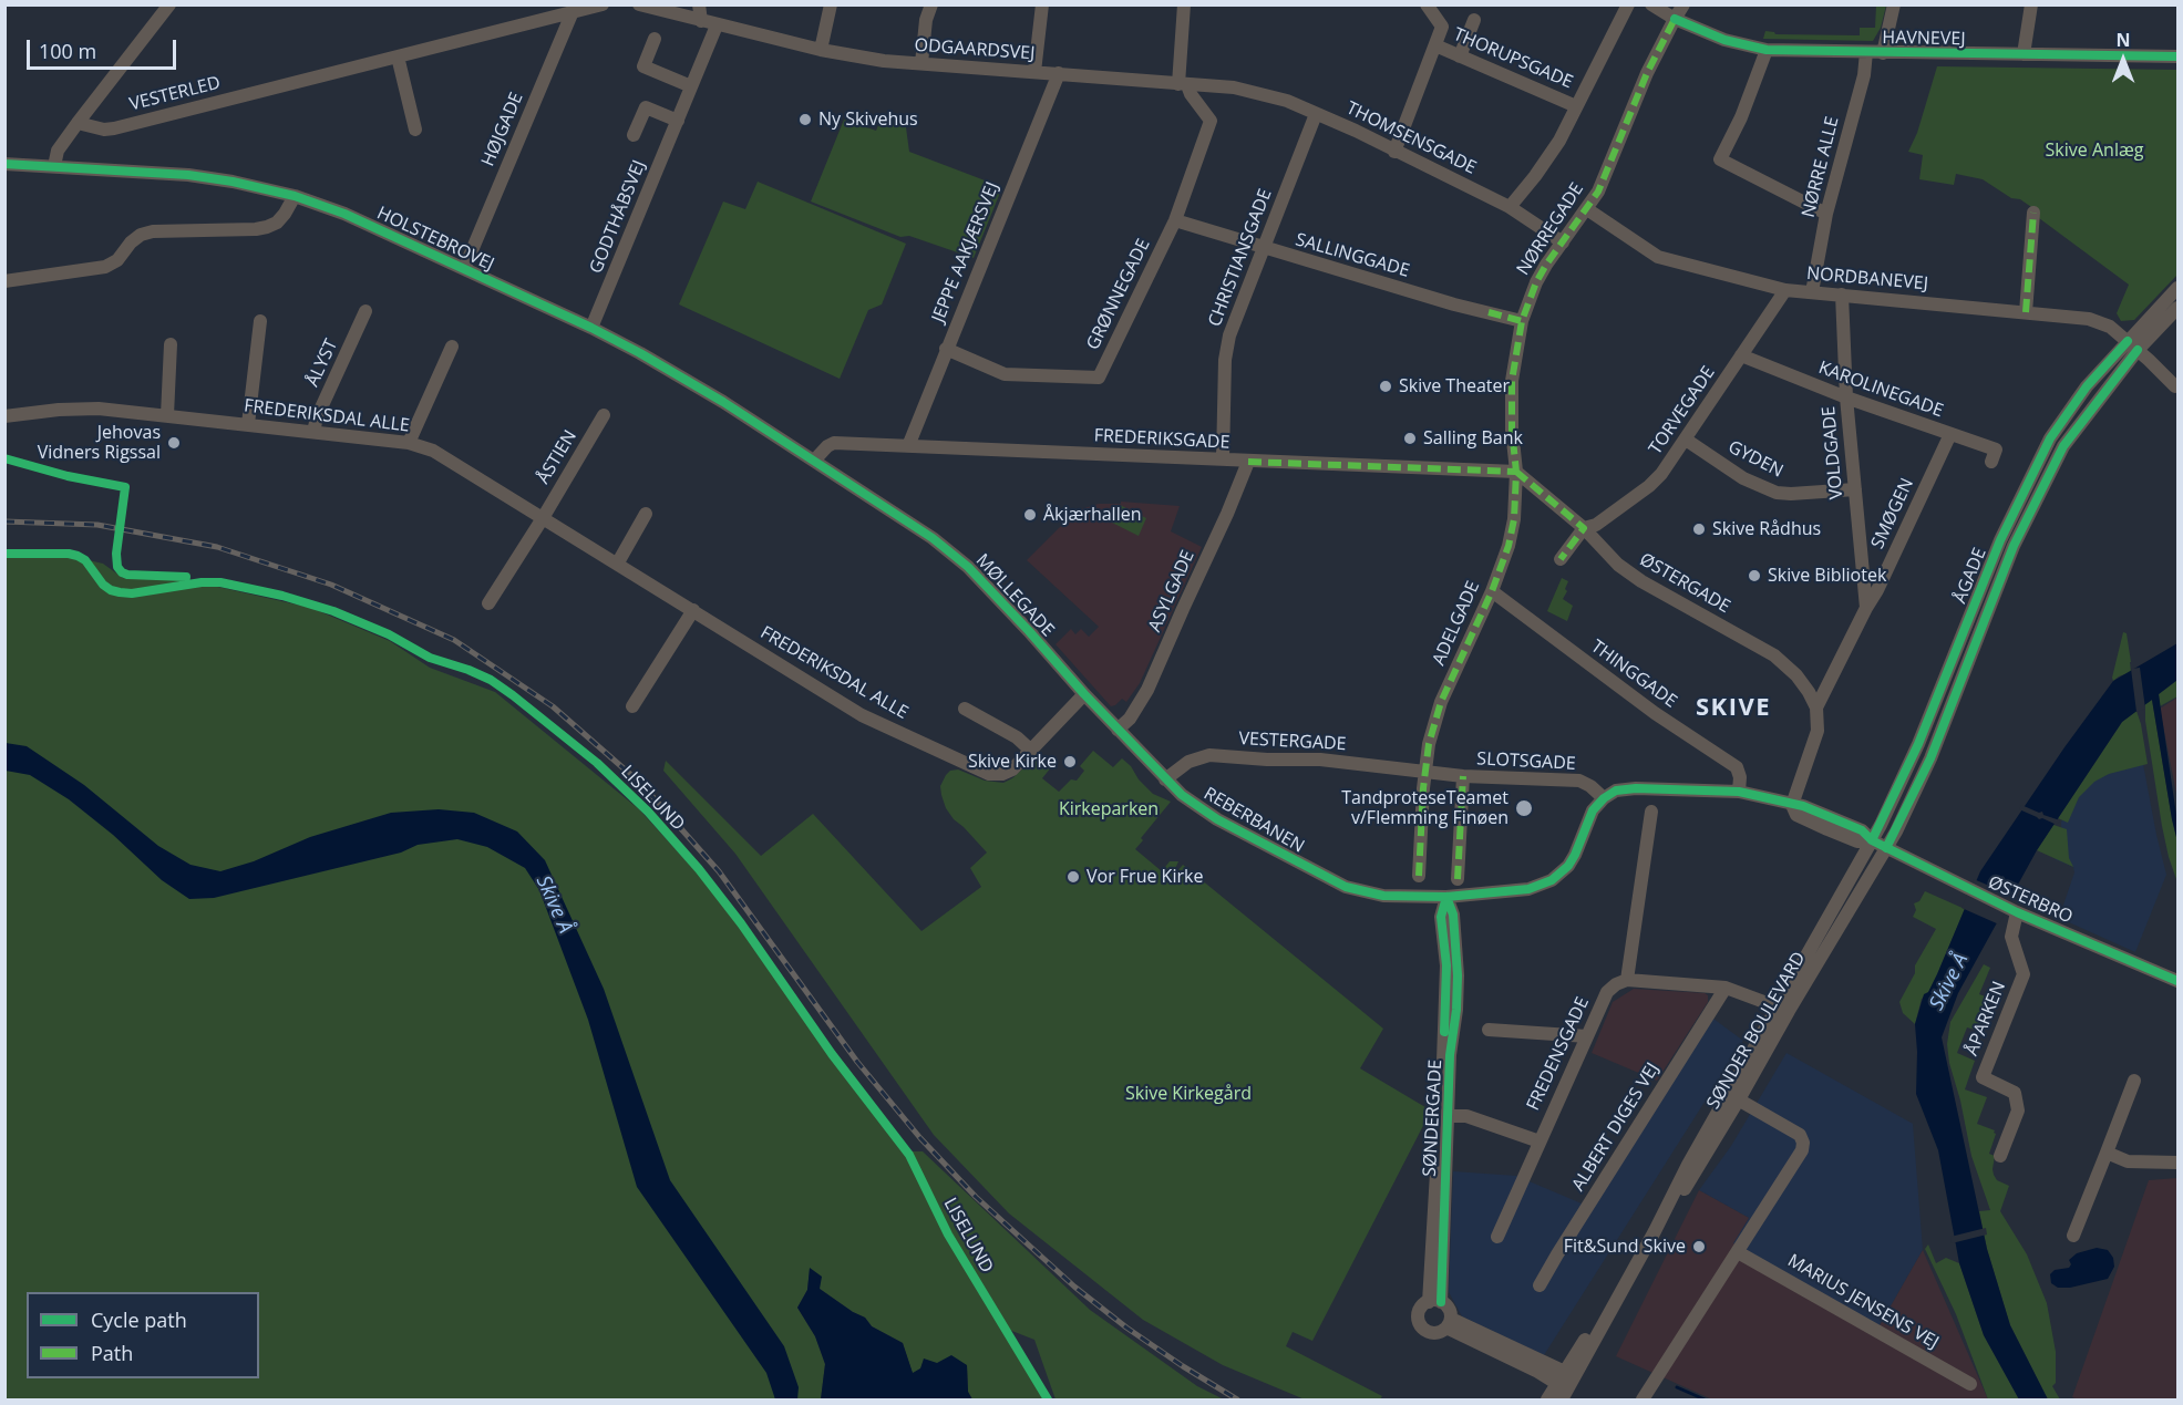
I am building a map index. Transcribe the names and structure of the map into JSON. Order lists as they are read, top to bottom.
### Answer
{
  "streets": {
    "street": [
      "HAVNEVEJ",
      "ODGAARDSVEJ",
      "THORUPSGADE",
      "VESTERLED",
      "HØJGADE",
      "THOMSENSGADE",
      "NØRRE ALLE",
      "GODTHÅBSVEJ",
      "NØRREGADE",
      "HOLSTEBROVEJ",
      "JEPPE AAKJÆRSVEJ",
      "SALLINGGADE",
      "CHRISTIANSGADE",
      "NORDBANEVEJ",
      "GRØNNEGADE",
      "ÅLYST",
      "KAROLINEGADE",
      "TORVEGADE",
      "FREDERIKSDAL ALLE",
      "FREDERIKSGADE",
      "VOLDGADE",
      "ÅSTIEN",
      "GYDEN",
      "SMØGEN",
      "ÅGADE",
      "ØSTERGADE",
      "ASYLGADE",
      "MØLLEGADE",
      "ADELGADE",
      "THINGGADE",
      "VESTERGADE",
      "SLOTSGADE",
      "REBERBANEN",
      "ØSTERBRO",
      "ÅPARKEN",
      "SØNDER BOULEVARD",
      "FREDENSGADE",
      "SØNDERGADE",
      "ALBERT DIGES VEJ",
      "MARIUS JENSENS VEJ"
    ],
    "cycle path": ["LISELUND"]
  },
  "crossings": [
    ["HAVNEVEJ", "NØRRE ALLE"],
    ["HAVNEVEJ", "NØRREGADE"],
    ["ODGAARDSVEJ", "THOMSENSGADE"],
    ["ODGAARDSVEJ", "GODTHÅBSVEJ"],
    ["ODGAARDSVEJ", "JEPPE AAKJÆRSVEJ"],
    ["ODGAARDSVEJ", "GRØNNEGADE"],
    ["THORUPSGADE", "THOMSENSGADE"],
    ["VESTERLED", "HØJGADE"],
    ["HØJGADE", "HOLSTEBROVEJ"],
    ["THOMSENSGADE", "NØRREGADE"],
    ["THOMSENSGADE", "CHRISTIANSGADE"],
    ["NØRRE ALLE", "NORDBANEVEJ"],
    ["GODTHÅBSVEJ", "HOLSTEBROVEJ"],
    ["NØRREGADE", "SALLINGGADE"],
    ["NØRREGADE", "NORDBANEVEJ"],
    ["NØRREGADE", "FREDERIKSGADE"],
    ["NØRREGADE", "ØSTERGADE"],
    ["NØRREGADE", "ADELGADE"],
    ["HOLSTEBROVEJ", "FREDERIKSGADE"],
    ["HOLSTEBROVEJ", "MØLLEGADE"],
    ["JEPPE AAKJÆRSVEJ", "GRØNNEGADE"],
    ["JEPPE AAKJÆRSVEJ", "FREDERIKSGADE"],
    ["SALLINGGADE", "CHRISTIANSGADE"],
    ["SALLINGGADE", "GRØNNEGADE"],
    ["CHRISTIANSGADE", "FREDERIKSGADE"],
    ["NORDBANEVEJ", "TORVEGADE"],
    ["NORDBANEVEJ", "VOLDGADE"],
    ["NORDBANEVEJ", "ÅGADE"],
    ["ÅLYST", "FREDERIKSDAL ALLE"],
    ["KAROLINEGADE", "TORVEGADE"],
    ["KAROLINEGADE", "VOLDGADE"],
    ["KAROLINEGADE", "SMØGEN"],
    ["TORVEGADE", "GYDEN"],
    ["TORVEGADE", "ØSTERGADE"],
    ["FREDERIKSDAL ALLE", "ÅSTIEN"],
    ["FREDERIKSDAL ALLE", "MØLLEGADE"],
    ["FREDERIKSDAL ALLE", "REBERBANEN"],
    ["FREDERIKSGADE", "ØSTERGADE"],
    ["FREDERIKSGADE", "ASYLGADE"],
    ["FREDERIKSGADE", "MØLLEGADE"],
    ["FREDERIKSGADE", "ADELGADE"],
    ["VOLDGADE", "GYDEN"],
    ["VOLDGADE", "SMØGEN"],
    ["SMØGEN", "ØSTERGADE"],
    ["ÅGADE", "ØSTERBRO"],
    ["ÅGADE", "SØNDER BOULEVARD"],
    ["ØSTERGADE", "ADELGADE"],
    ["ØSTERGADE", "ØSTERBRO"],
    ["ASYLGADE", "REBERBANEN"],
    ["MØLLEGADE", "REBERBANEN"],
    ["ADELGADE", "THINGGADE"],
    ["ADELGADE", "VESTERGADE"],
    ["ADELGADE", "SLOTSGADE"],
    ["VESTERGADE", "SLOTSGADE"],
    ["VESTERGADE", "REBERBANEN"],
    ["SLOTSGADE", "REBERBANEN"],
    ["REBERBANEN", "SØNDERGADE"],
    ["ØSTERBRO", "ÅPARKEN"],
    ["ØSTERBRO", "SØNDER BOULEVARD"]
  ],
  "districts": ["SKIVE"],
  "water": ["Skive Å"],
  "parks": ["Skive Anlæg", "Kirkeparken", "Skive Kirkegård"],
  "places": [
    "Ny Skivehus",
    "Skive Theater",
    "Salling Bank",
    "Jehovas Vidners Rigssal",
    "Åkjærhallen",
    "Skive Rådhus",
    "Skive Bibliotek",
    "Skive Kirke",
    "TandproteseTeamet v/Flemming Finøen",
    "Vor Frue Kirke",
    "Fit&Sund Skive"
  ],
  "legend": ["Cycle path", "Path"],
  "scale_bar": "100 m",
  "north": "top"
}
